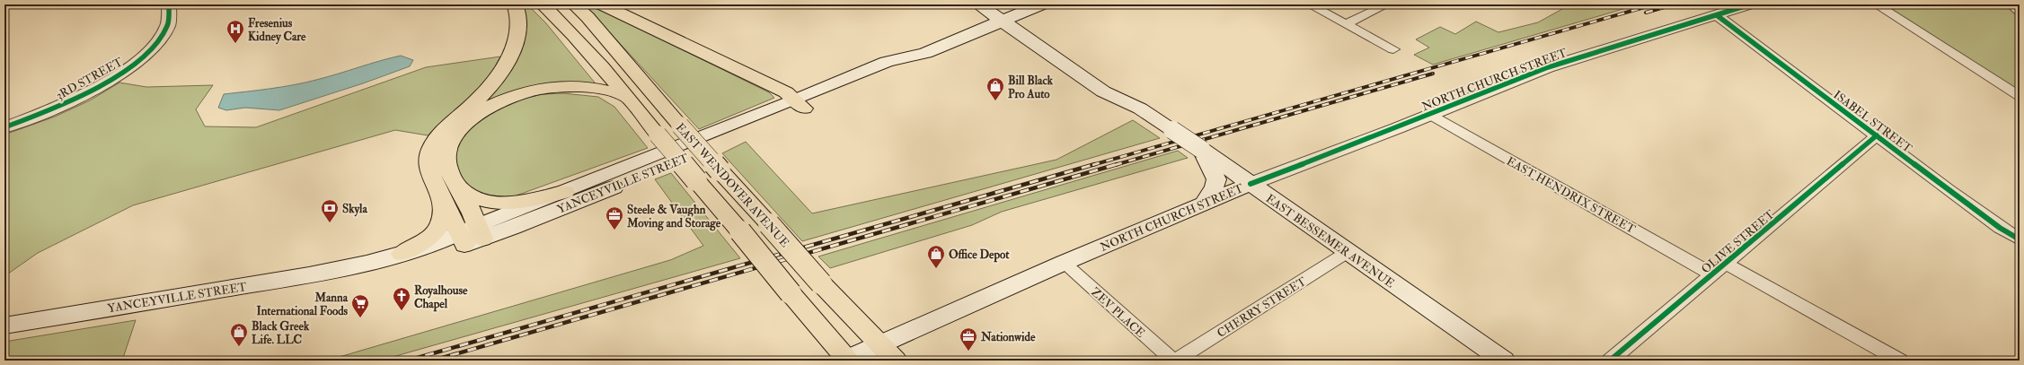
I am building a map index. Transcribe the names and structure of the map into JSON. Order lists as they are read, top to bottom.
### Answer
{
  "streets": {
    "highway": ["EAST WENDOVER AVENUE"],
    "main road": ["NORTH CHURCH STREET", "YANCEYVILLE STREET", "EAST BESSEMER AVENUE"],
    "street": [
      "3RD STREET",
      "ISABEL STREET",
      "EAST HENDRIX STREET",
      "OLIVE STREET",
      "CHERRY STREET",
      "ZEV PLACE"
    ]
  },
  "crossings": [
    ["NORTH CHURCH STREET", "ISABEL STREET"],
    ["NORTH CHURCH STREET", "EAST WENDOVER AVENUE"],
    ["NORTH CHURCH STREET", "EAST HENDRIX STREET"],
    ["NORTH CHURCH STREET", "EAST BESSEMER AVENUE"],
    ["NORTH CHURCH STREET", "ZEV PLACE"],
    ["ISABEL STREET", "OLIVE STREET"],
    ["YANCEYVILLE STREET", "EAST BESSEMER AVENUE"],
    ["EAST HENDRIX STREET", "OLIVE STREET"],
    ["EAST BESSEMER AVENUE", "CHERRY STREET"],
    ["CHERRY STREET", "ZEV PLACE"]
  ],
  "places": {
    "hospital": ["Fresenius Kidney Care"],
    "shop": ["Bill Black Pro Auto", "Office Depot", "Black Greek Life. LLC"],
    "bank": ["Skyla"],
    "office": ["Steele & Vaughn Moving and Storage", "Nationwide"],
    "church": ["Royalhouse Chapel"],
    "supermarket": ["Manna International Foods"]
  }
}
